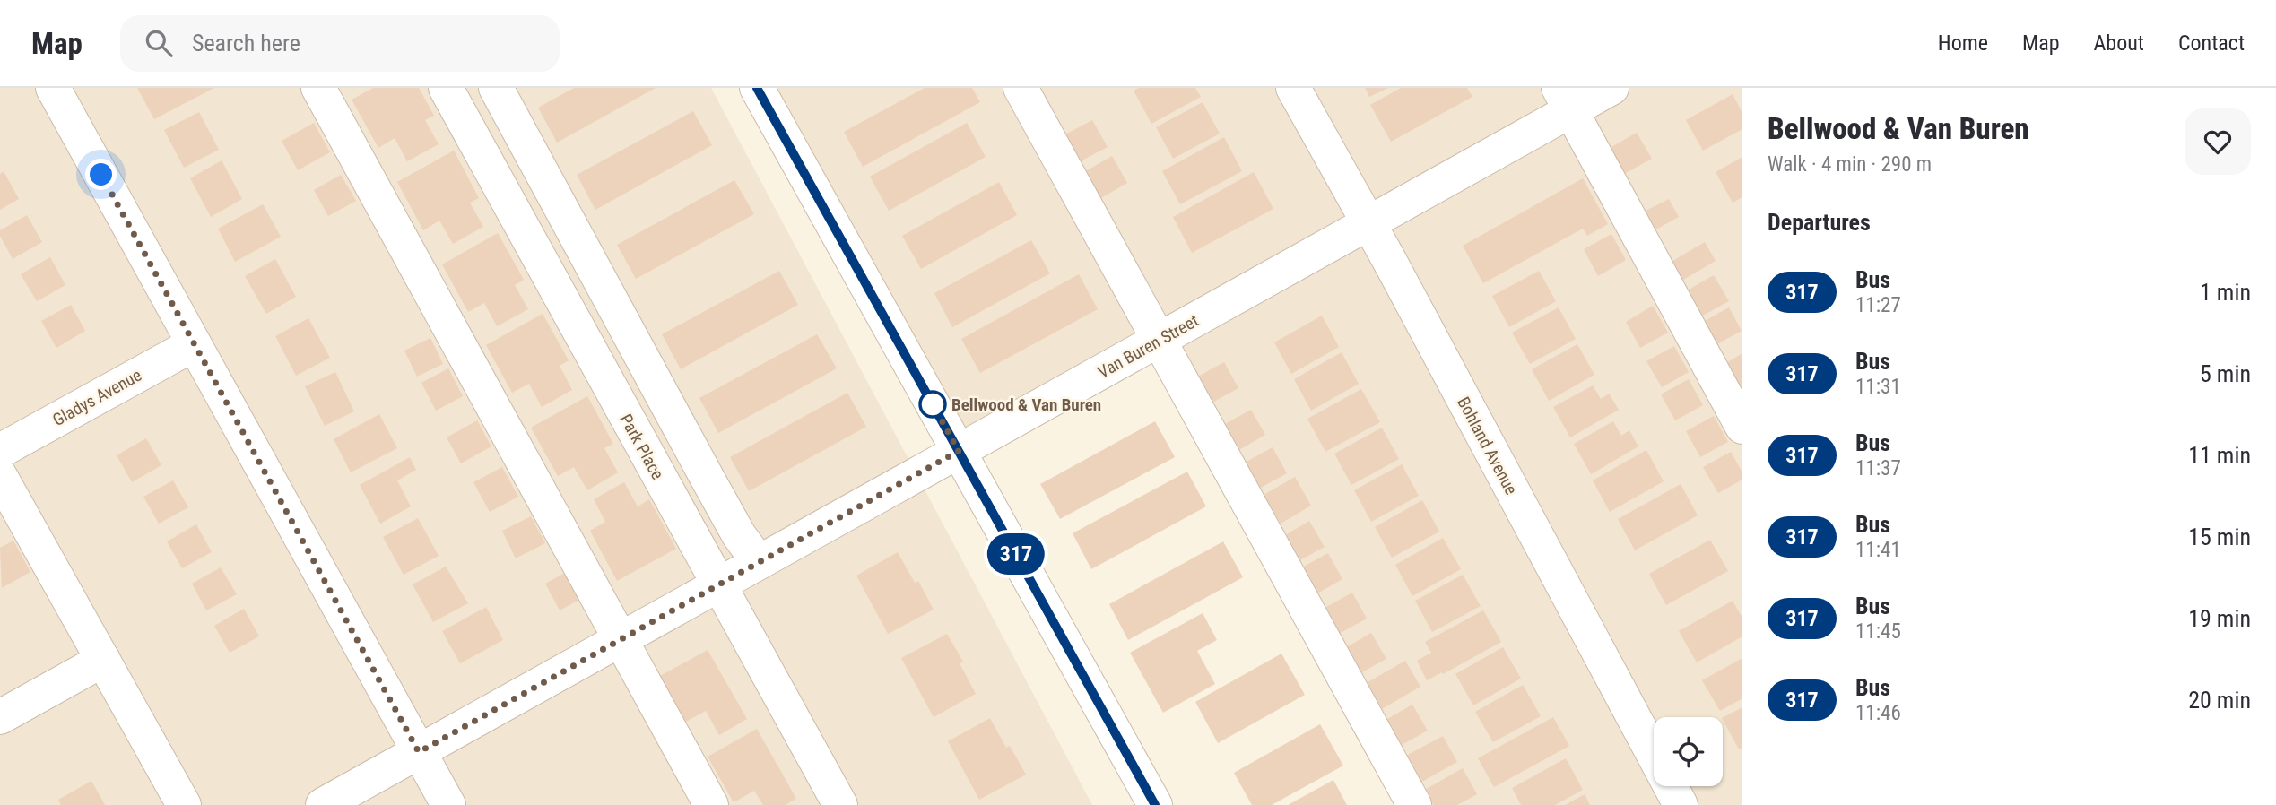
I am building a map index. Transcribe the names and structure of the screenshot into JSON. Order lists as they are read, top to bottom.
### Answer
{
  "streets": {
    "street": [
      "Van Buren Street",
      "Gladys Avenue",
      "Bohland Avenue",
      "Park Place"
    ]
  },
  "crossings": [
    ["Van Buren Street", "Bohland Avenue"],
    ["Van Buren Street", "Park Place"]
  ],
  "places": ["Bellwood & Van Buren"],
  "lines": ["bus line 317"],
  "page": {
    "header": "Map",
    "search": "Search here",
    "nav": [
      "Home",
      "Map",
      "About",
      "Contact"
    ],
    "on_map": "317",
    "heading": [
      ["Bellwood & Van Buren", "Walk · 4 min · 290 m"],
      "Departures"
    ],
    "list": [
      {
        "mark": "317",
        "name": "Bus",
        "note": "11:27",
        "value": "1 min"
      },
      {
        "mark": "317",
        "name": "Bus",
        "note": "11:31",
        "value": "5 min"
      },
      {
        "mark": "317",
        "name": "Bus",
        "note": "11:37",
        "value": "11 min"
      },
      {
        "mark": "317",
        "name": "Bus",
        "note": "11:41",
        "value": "15 min"
      },
      {
        "mark": "317",
        "name": "Bus",
        "note": "11:45",
        "value": "19 min"
      },
      {
        "mark": "317",
        "name": "Bus",
        "note": "11:46",
        "value": "20 min"
      }
    ]
  }
}
